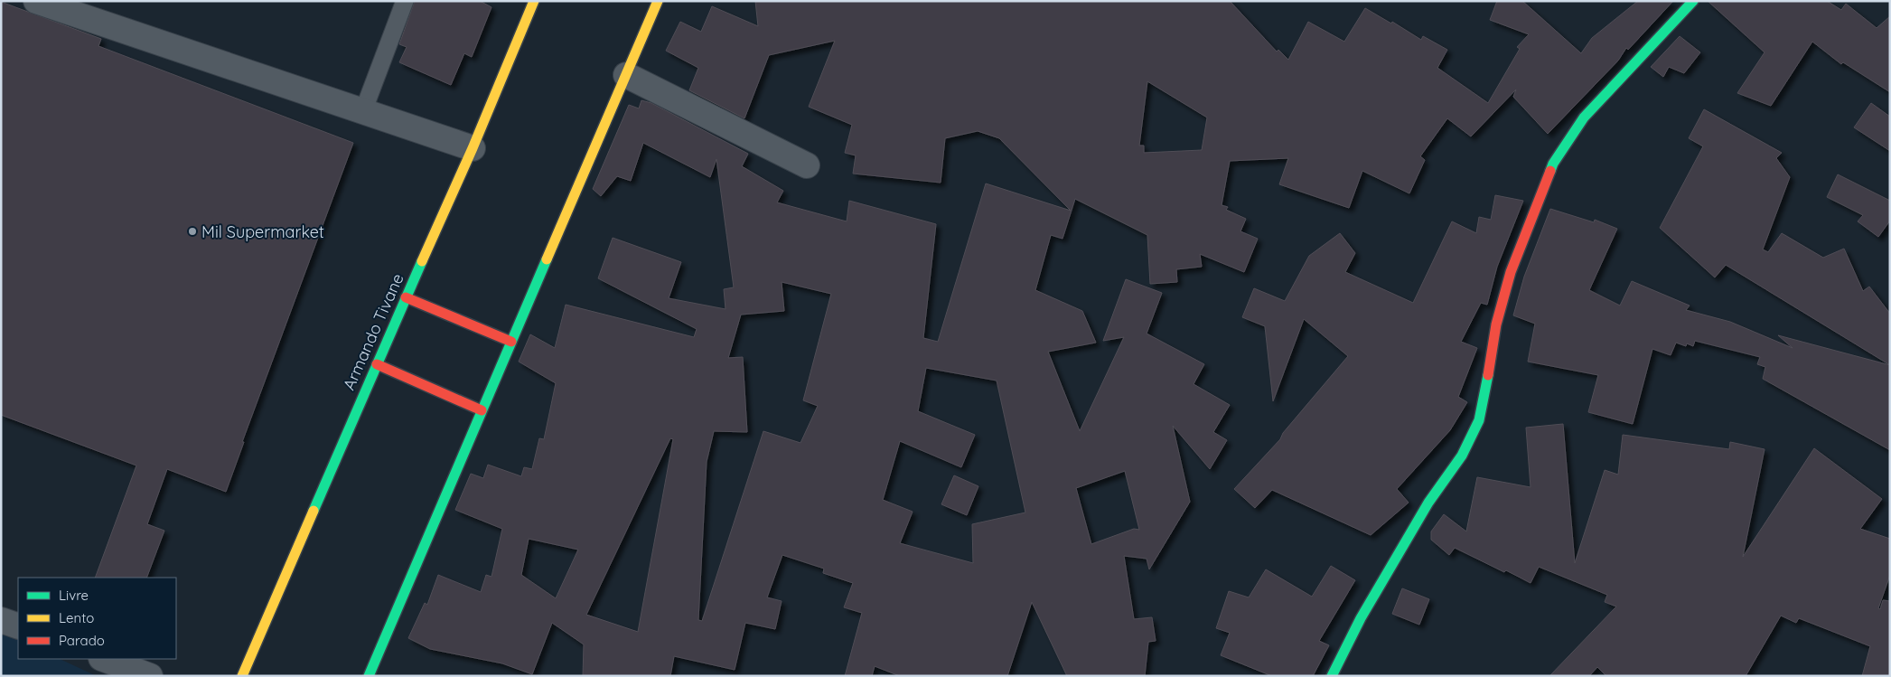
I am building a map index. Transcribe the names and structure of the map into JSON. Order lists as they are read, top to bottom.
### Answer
{
  "streets": {
    "street": ["Armando Tivane"]
  },
  "places": ["Mil Supermarket"],
  "legend": ["Livre", "Lento", "Parado"]
}
